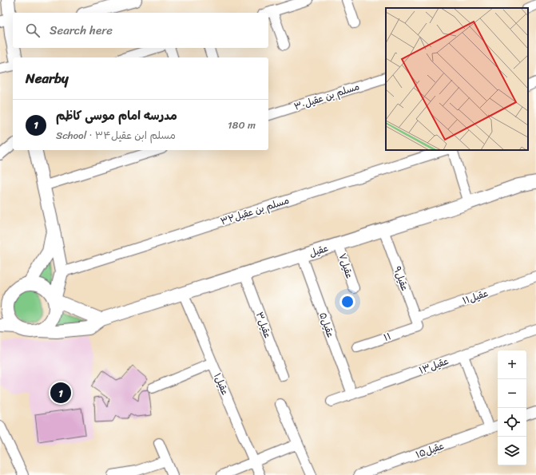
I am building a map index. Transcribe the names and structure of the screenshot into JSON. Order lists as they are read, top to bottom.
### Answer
{
  "streets": {
    "street": [
      "مسلم بن عقیل۳۰",
      "مسلم بن عقیل۳۲",
      "عقیل",
      "عقیل۷",
      "عقیل۹",
      "عقیل۱۱",
      "عقیل۳",
      "عقیل۵",
      "۱۱",
      "عقیل۱۳",
      "عقیل۱",
      "عقیل۱۵"
    ]
  },
  "crossings": [
    ["عقیل", "عقیل۷"],
    ["عقیل", "عقیل۹"],
    ["عقیل", "عقیل۳"],
    ["عقیل", "عقیل۵"],
    ["عقیل", "عقیل۱"],
    ["عقیل۹", "عقیل۱۱"],
    ["عقیل۹", "۱۱"],
    ["عقیل۱۱", "۱۱"],
    ["عقیل۵", "عقیل۱۳"]
  ],
  "page": {
    "search": "Search here",
    "heading": "Nearby",
    "list": [
      {
        "mark": "1",
        "name": "مدرسه امام موسی کاظم",
        "note": "School · مسلم ابن عقیل۳۴",
        "value": "180 m"
      }
    ],
    "map_buttons": ["+", "−"],
    "pins": "1"
  }
}
